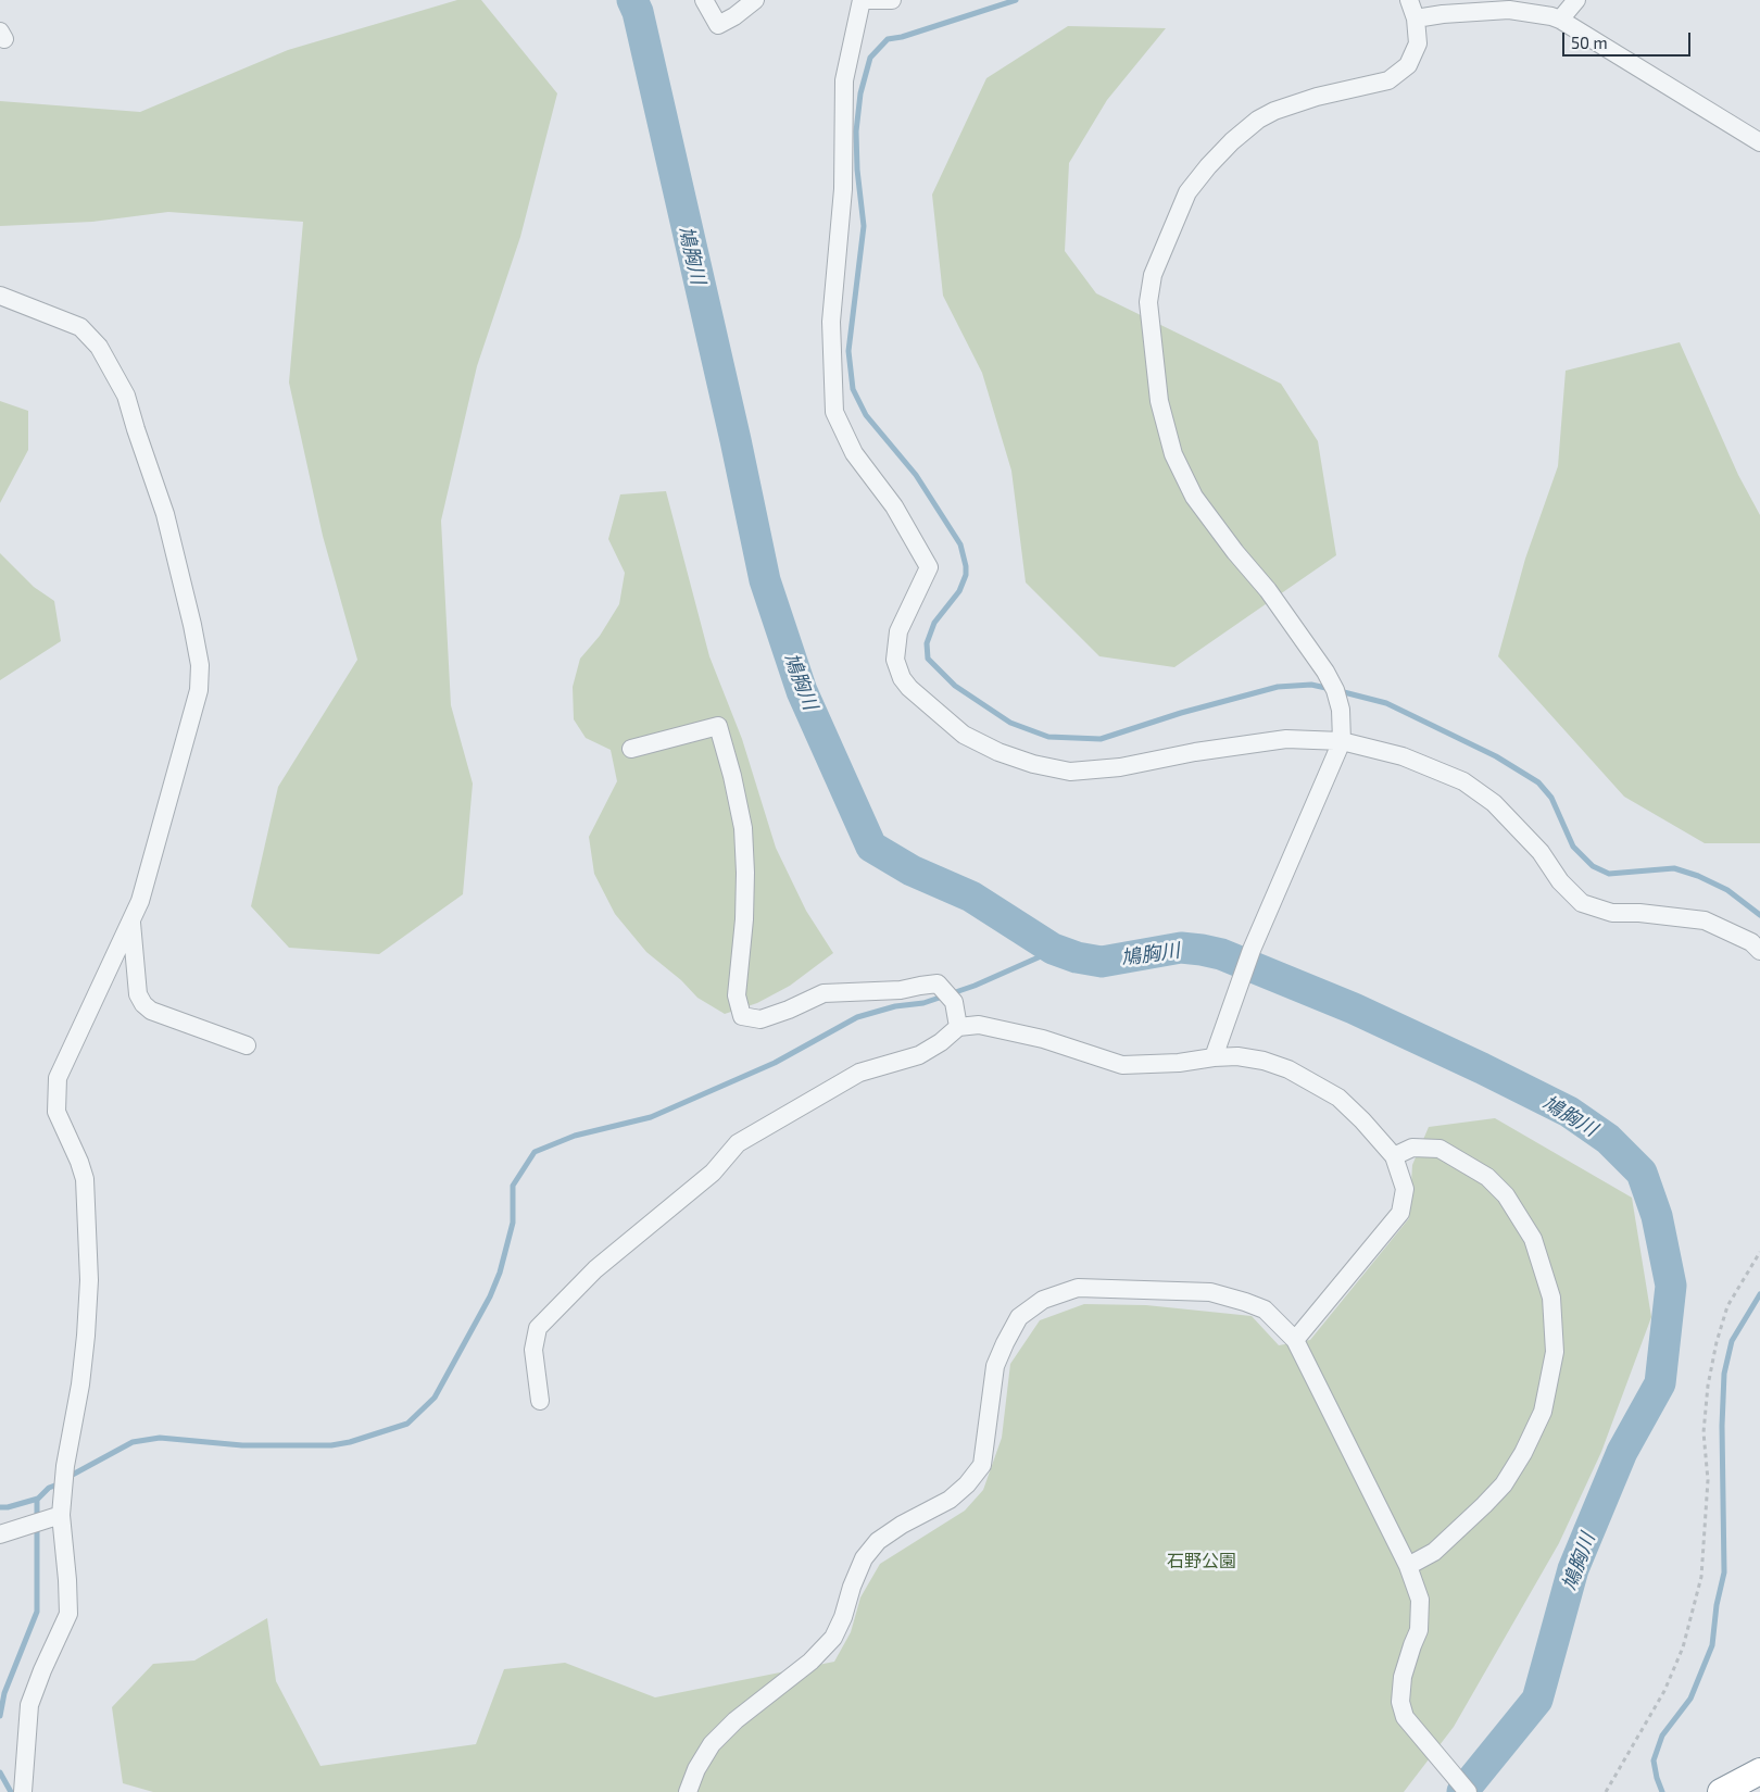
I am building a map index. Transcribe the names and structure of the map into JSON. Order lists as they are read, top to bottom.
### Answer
{
  "water": ["鳩胸川"],
  "parks": ["石野公園"],
  "scale_bar": "50 m"
}
